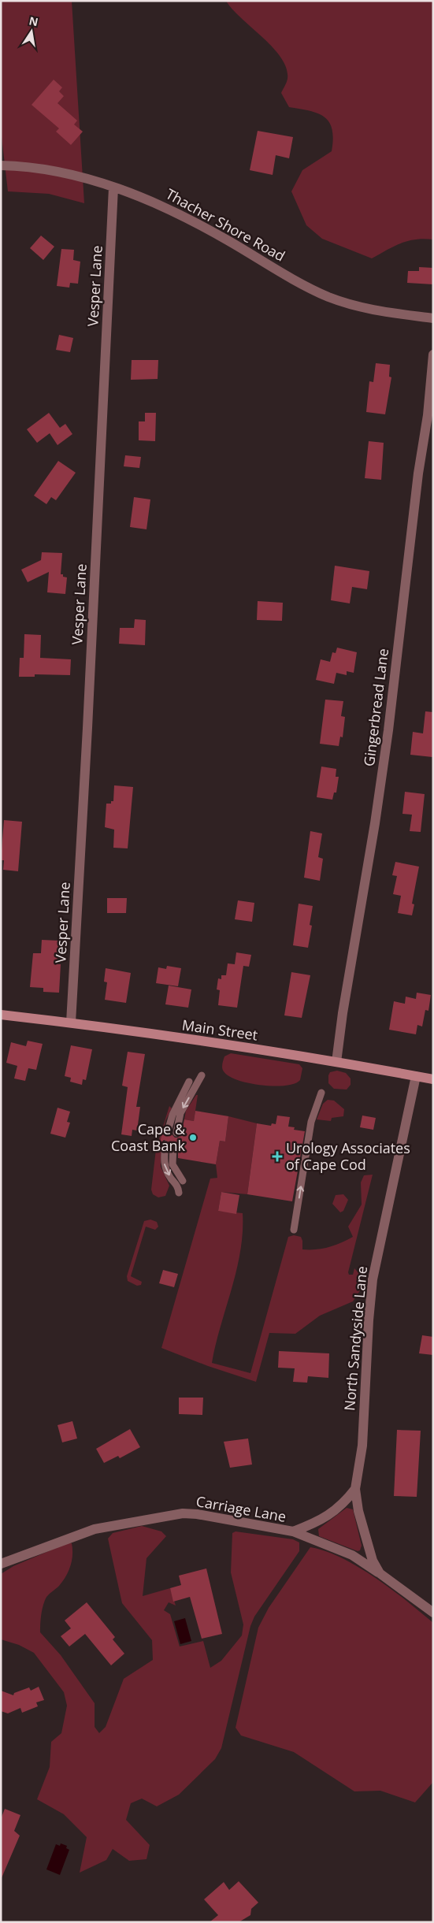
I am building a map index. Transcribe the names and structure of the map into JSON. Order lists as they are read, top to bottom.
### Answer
{
  "streets": {
    "main road": ["Main Street"],
    "street": [
      "Thacher Shore Road",
      "Vesper Lane",
      "Gingerbread Lane",
      "North Sandyside Lane",
      "Carriage Lane"
    ]
  },
  "crossings": [
    ["Thacher Shore Road", "Vesper Lane"],
    ["Vesper Lane", "Main Street"],
    ["Gingerbread Lane", "Main Street"],
    ["Main Street", "North Sandyside Lane"],
    ["North Sandyside Lane", "Carriage Lane"]
  ],
  "places": {
    "other": ["Cape & Coast Bank"],
    "health": ["Urology Associates of Cape Cod"]
  },
  "north": "top"
}
